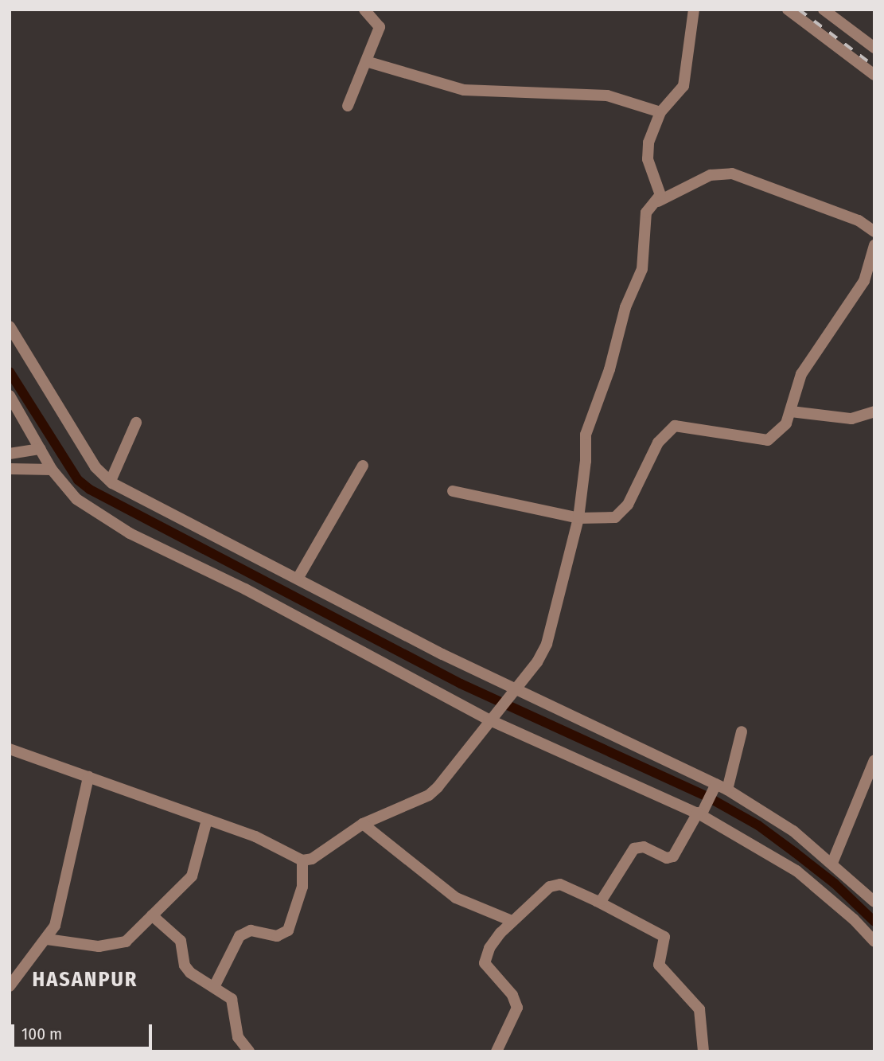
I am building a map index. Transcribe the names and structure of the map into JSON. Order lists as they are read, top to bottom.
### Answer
{
  "districts": ["HASANPUR"],
  "scale_bar": "100 m"
}
